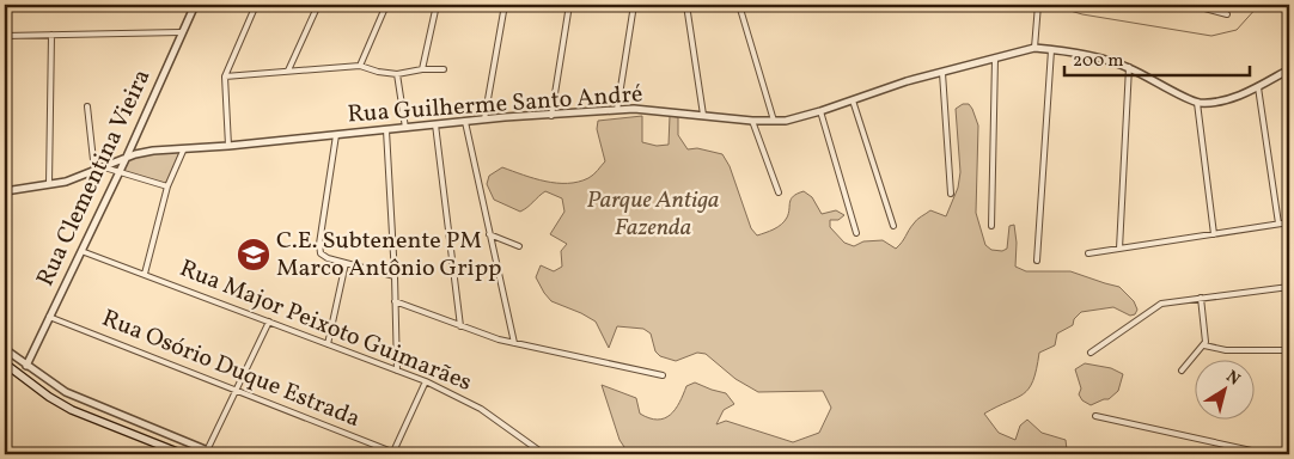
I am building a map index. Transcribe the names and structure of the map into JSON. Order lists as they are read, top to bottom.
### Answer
{
  "streets": {
    "street": [
      "Rua Guilherme Santo André",
      "Rua Clementina Vieira",
      "Rua Major Peixoto Guimarães",
      "Rua Osório Duque Estrada"
    ]
  },
  "crossings": [
    ["Rua Guilherme Santo André", "Rua Clementina Vieira"],
    ["Rua Clementina Vieira", "Rua Major Peixoto Guimarães"],
    ["Rua Clementina Vieira", "Rua Osório Duque Estrada"]
  ],
  "parks": ["Parque Antiga Fazenda"],
  "places": {
    "school or university": ["C.E. Subtenente PM Marco Antônio Gripp"]
  },
  "scale_bar": "200 m",
  "north": "top right"
}
